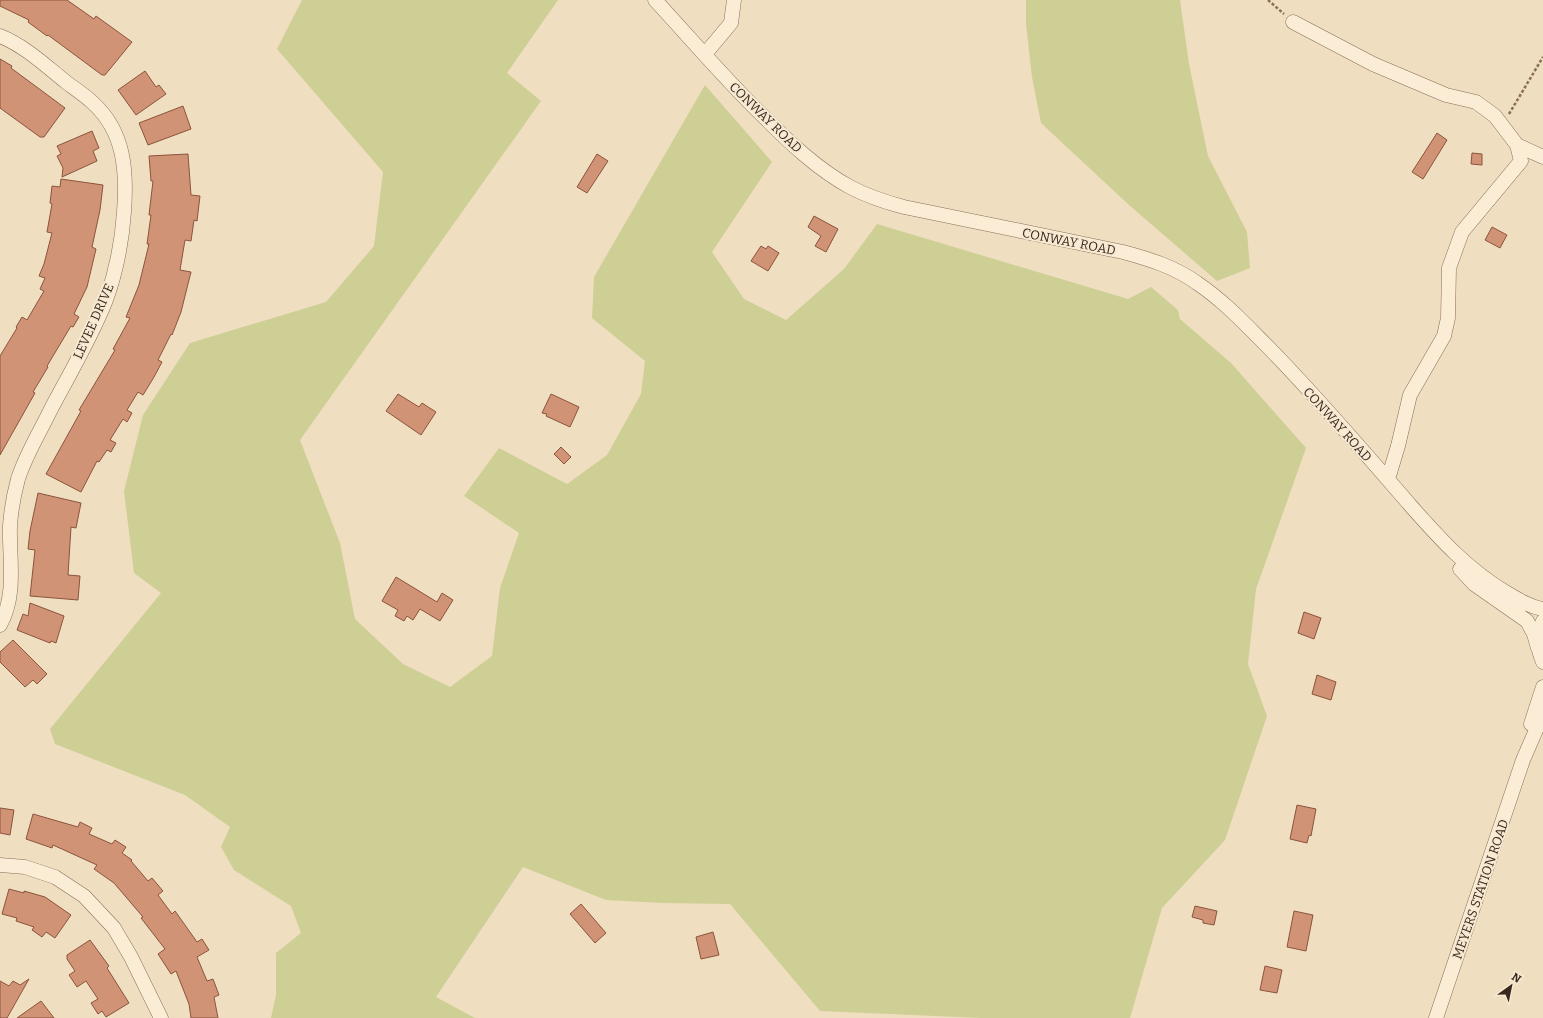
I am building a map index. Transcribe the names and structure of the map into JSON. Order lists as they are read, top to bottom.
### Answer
{
  "streets": {
    "street": ["CONWAY ROAD", "LEVEE DRIVE", "MEYERS STATION ROAD"]
  },
  "north": "top right"
}
